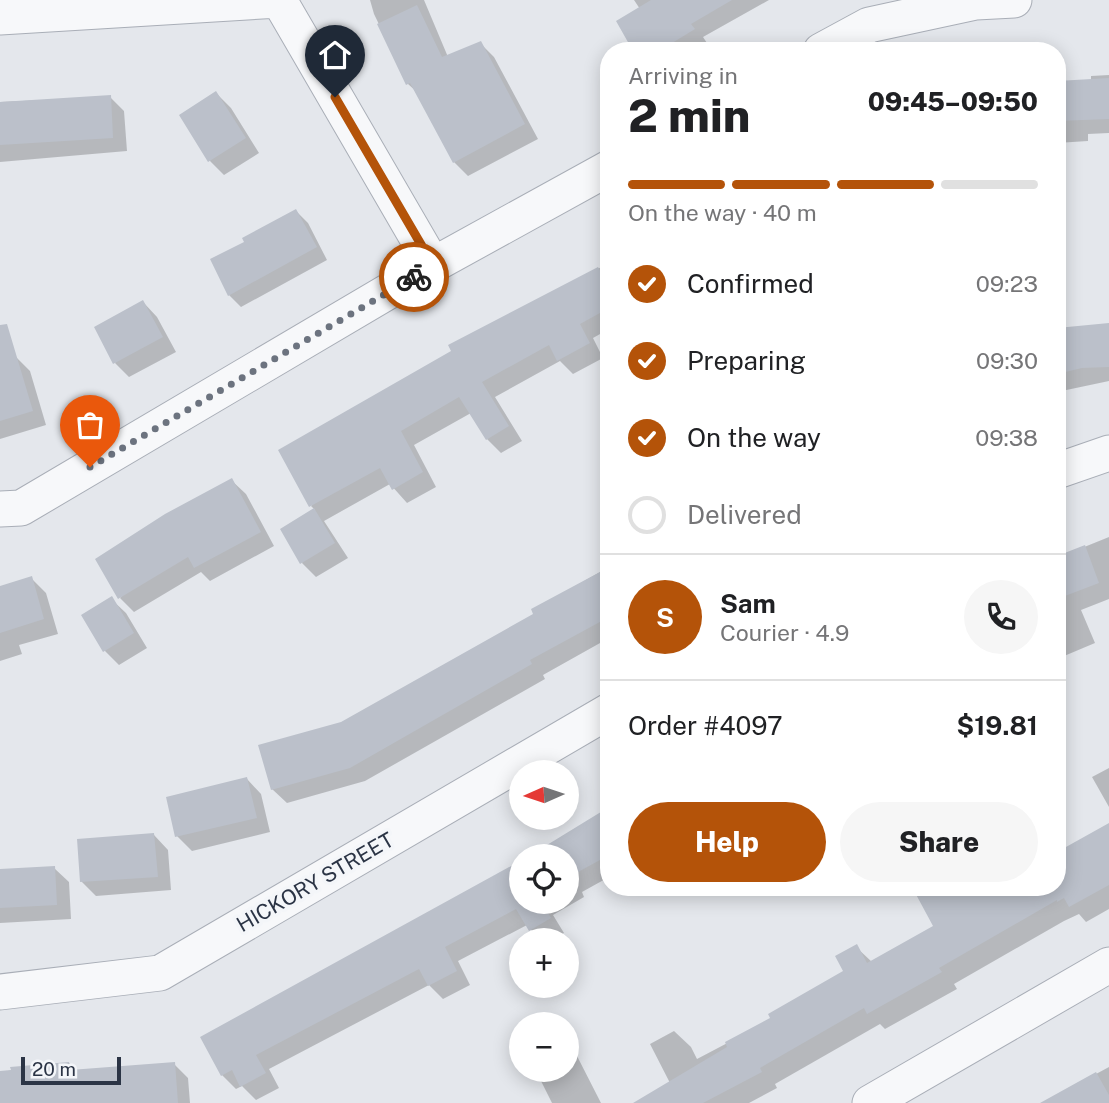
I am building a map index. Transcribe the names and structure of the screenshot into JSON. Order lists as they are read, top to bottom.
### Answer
{
  "streets": {
    "street": ["HICKORY STREET"]
  },
  "scale_bar": "20 m",
  "north": "left",
  "page": {
    "heading": ["2 min", "Arriving in", "09:45–09:50"],
    "panel": [
      "Sam",
      "Courier · 4.9",
      "Order #4097",
      "$19.81"
    ],
    "bar": "On the way · 40 m",
    "list": [
      ["Confirmed", "09:23"],
      ["Preparing", "09:30"],
      ["On the way", "09:38"],
      "Delivered"
    ],
    "round": "S",
    "map_buttons": ["+", "−"],
    "buttons": ["Help", "Share"],
    "scale": "20 m"
  }
}
